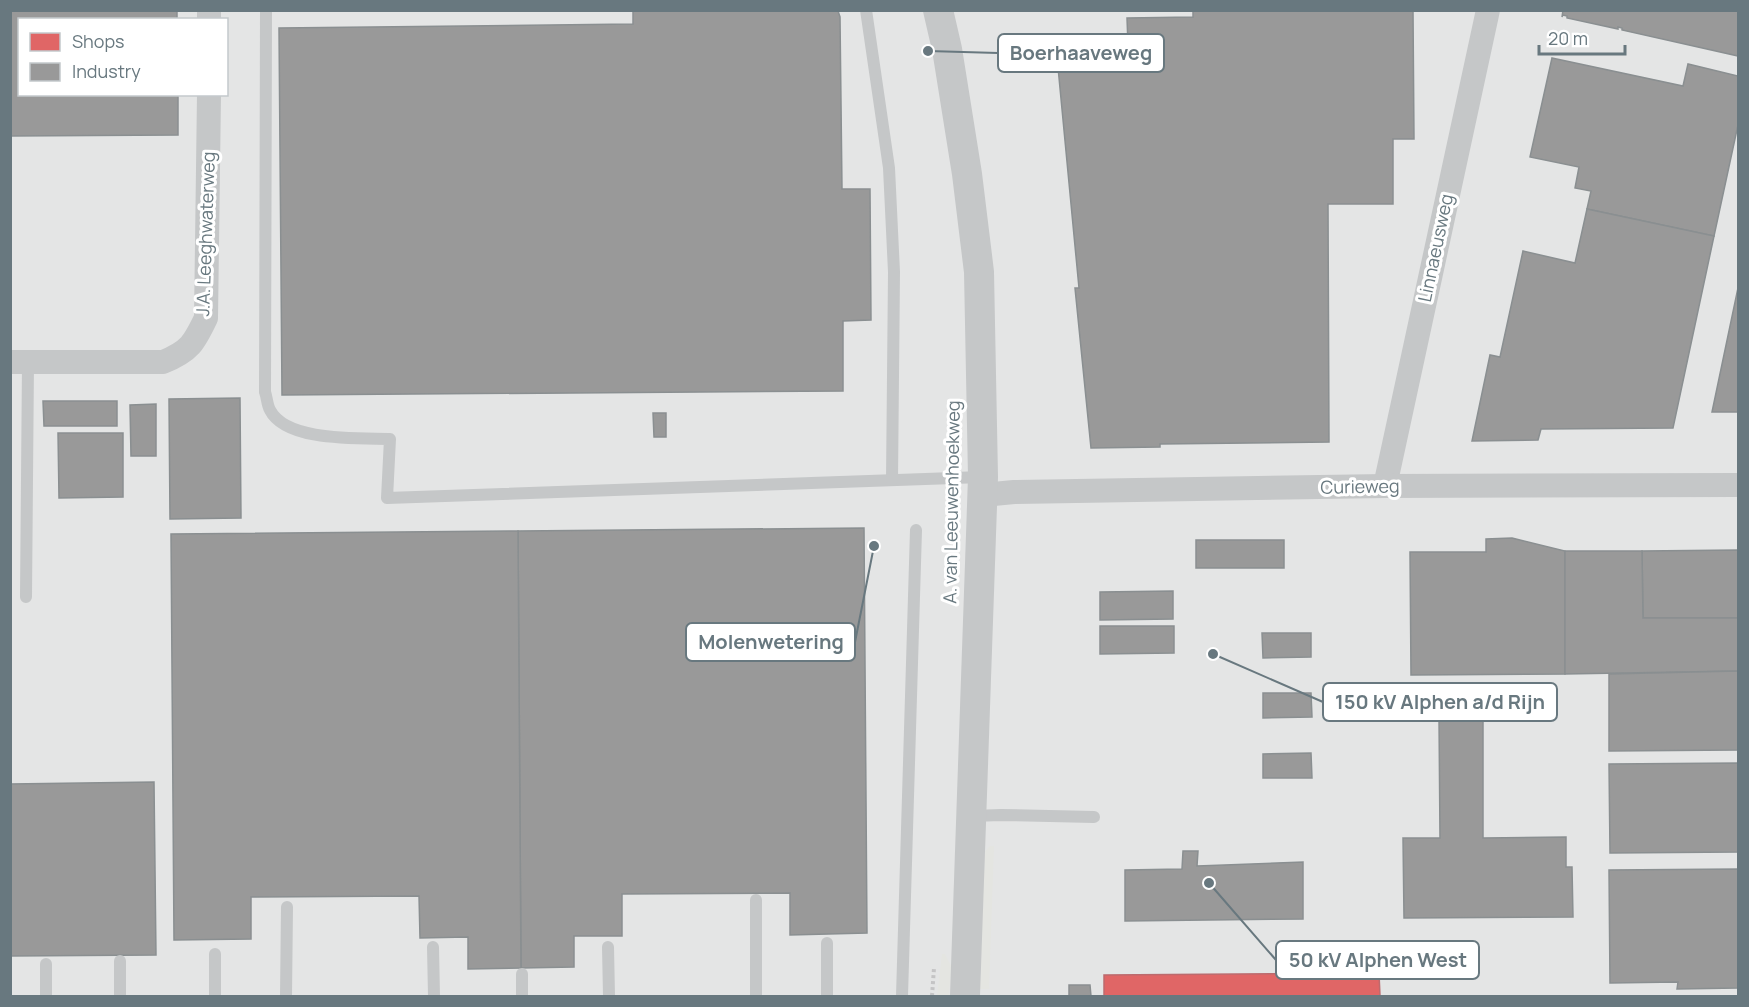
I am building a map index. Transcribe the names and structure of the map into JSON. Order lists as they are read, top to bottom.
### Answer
{
  "streets": {
    "street": [
      "J.A. Leeghwaterweg",
      "Linnaeusweg",
      "Curieweg",
      "A. van Leeuwenhoekweg"
    ]
  },
  "crossings": [
    ["Linnaeusweg", "Curieweg"],
    ["Curieweg", "A. van Leeuwenhoekweg"]
  ],
  "places": [
    "Boerhaaveweg",
    "Molenwetering",
    "150 kV Alphen a/d Rijn",
    "50 kV Alphen West"
  ],
  "legend": ["Shops", "Industry"],
  "scale_bar": "20 m"
}
